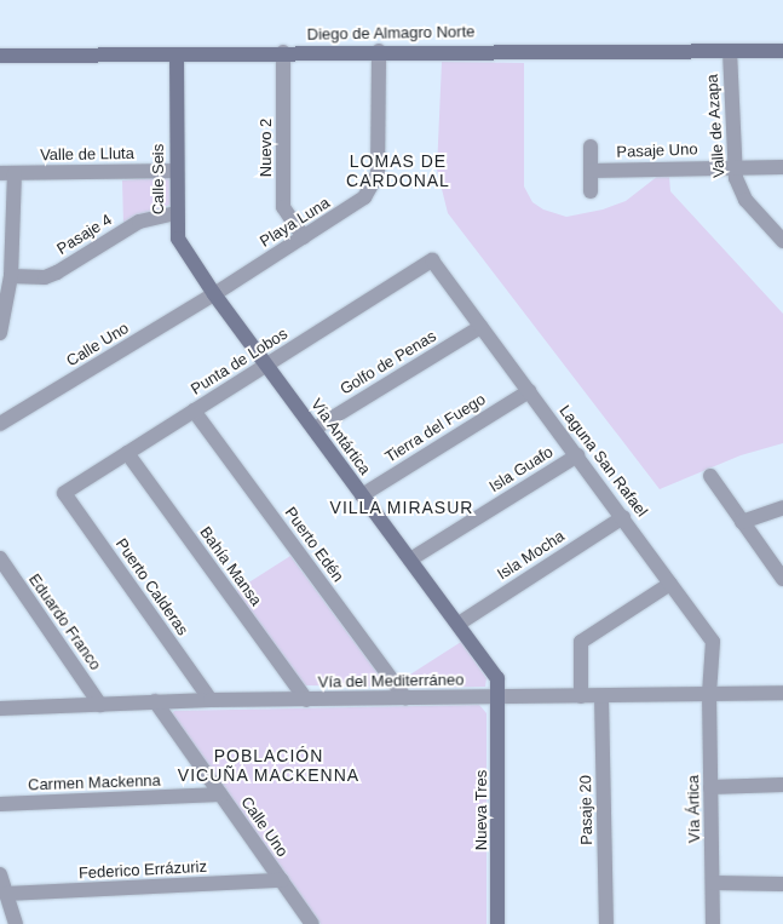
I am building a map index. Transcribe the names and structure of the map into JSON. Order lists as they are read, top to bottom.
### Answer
{
  "streets": {
    "street": [
      "Diego de Almagro Norte",
      "Valle de Azapa",
      "Nuevo 2",
      "Pasaje Uno",
      "Valle de Lluta",
      "Calle Seis",
      "Playa Luna",
      "Pasaje 4",
      "Calle Uno",
      "Punta de Lobos",
      "Golfo de Penas",
      "Tierra del Fuego",
      "Vía Antártica",
      "Laguna San Rafael",
      "Isla Guafo",
      "Puerto Edén",
      "Isla Mocha",
      "Bahía Mansa",
      "Puerto Calderas",
      "Eduardo Franco",
      "Vía del Mediterráneo",
      "Carmen Mackenna",
      "Vía Ártica",
      "Nueva Tres",
      "Pasaje 20",
      "Federico Errázuriz"
    ]
  },
  "crossings": [
    ["Diego de Almagro Norte", "Valle de Azapa"],
    ["Diego de Almagro Norte", "Nuevo 2"],
    ["Diego de Almagro Norte", "Calle Seis"],
    ["Diego de Almagro Norte", "Playa Luna"],
    ["Valle de Azapa", "Pasaje Uno"],
    ["Nuevo 2", "Playa Luna"],
    ["Valle de Lluta", "Calle Seis"],
    ["Calle Seis", "Playa Luna"],
    ["Calle Seis", "Pasaje 4"],
    ["Calle Seis", "Calle Uno"],
    ["Calle Seis", "Vía Antártica"],
    ["Playa Luna", "Calle Uno"],
    ["Playa Luna", "Vía Antártica"],
    ["Calle Uno", "Vía Antártica"],
    ["Calle Uno", "Vía del Mediterráneo"],
    ["Calle Uno", "Carmen Mackenna"],
    ["Calle Uno", "Federico Errázuriz"],
    ["Punta de Lobos", "Vía Antártica"],
    ["Punta de Lobos", "Laguna San Rafael"],
    ["Punta de Lobos", "Puerto Edén"],
    ["Punta de Lobos", "Bahía Mansa"],
    ["Punta de Lobos", "Puerto Calderas"],
    ["Golfo de Penas", "Vía Antártica"],
    ["Golfo de Penas", "Laguna San Rafael"],
    ["Tierra del Fuego", "Vía Antártica"],
    ["Tierra del Fuego", "Laguna San Rafael"],
    ["Vía Antártica", "Isla Guafo"],
    ["Vía Antártica", "Isla Mocha"],
    ["Vía Antártica", "Vía del Mediterráneo"],
    ["Vía Antártica", "Nueva Tres"],
    ["Laguna San Rafael", "Isla Guafo"],
    ["Laguna San Rafael", "Isla Mocha"],
    ["Laguna San Rafael", "Vía del Mediterráneo"],
    ["Laguna San Rafael", "Vía Ártica"],
    ["Puerto Edén", "Vía del Mediterráneo"],
    ["Bahía Mansa", "Vía del Mediterráneo"],
    ["Puerto Calderas", "Vía del Mediterráneo"],
    ["Eduardo Franco", "Vía del Mediterráneo"],
    ["Vía del Mediterráneo", "Vía Ártica"],
    ["Vía del Mediterráneo", "Nueva Tres"],
    ["Vía del Mediterráneo", "Pasaje 20"]
  ],
  "districts": ["LOMAS DE CARDONAL", "VILLA MIRASUR", "POBLACIÓN VICUÑA MACKENNA"]
}
